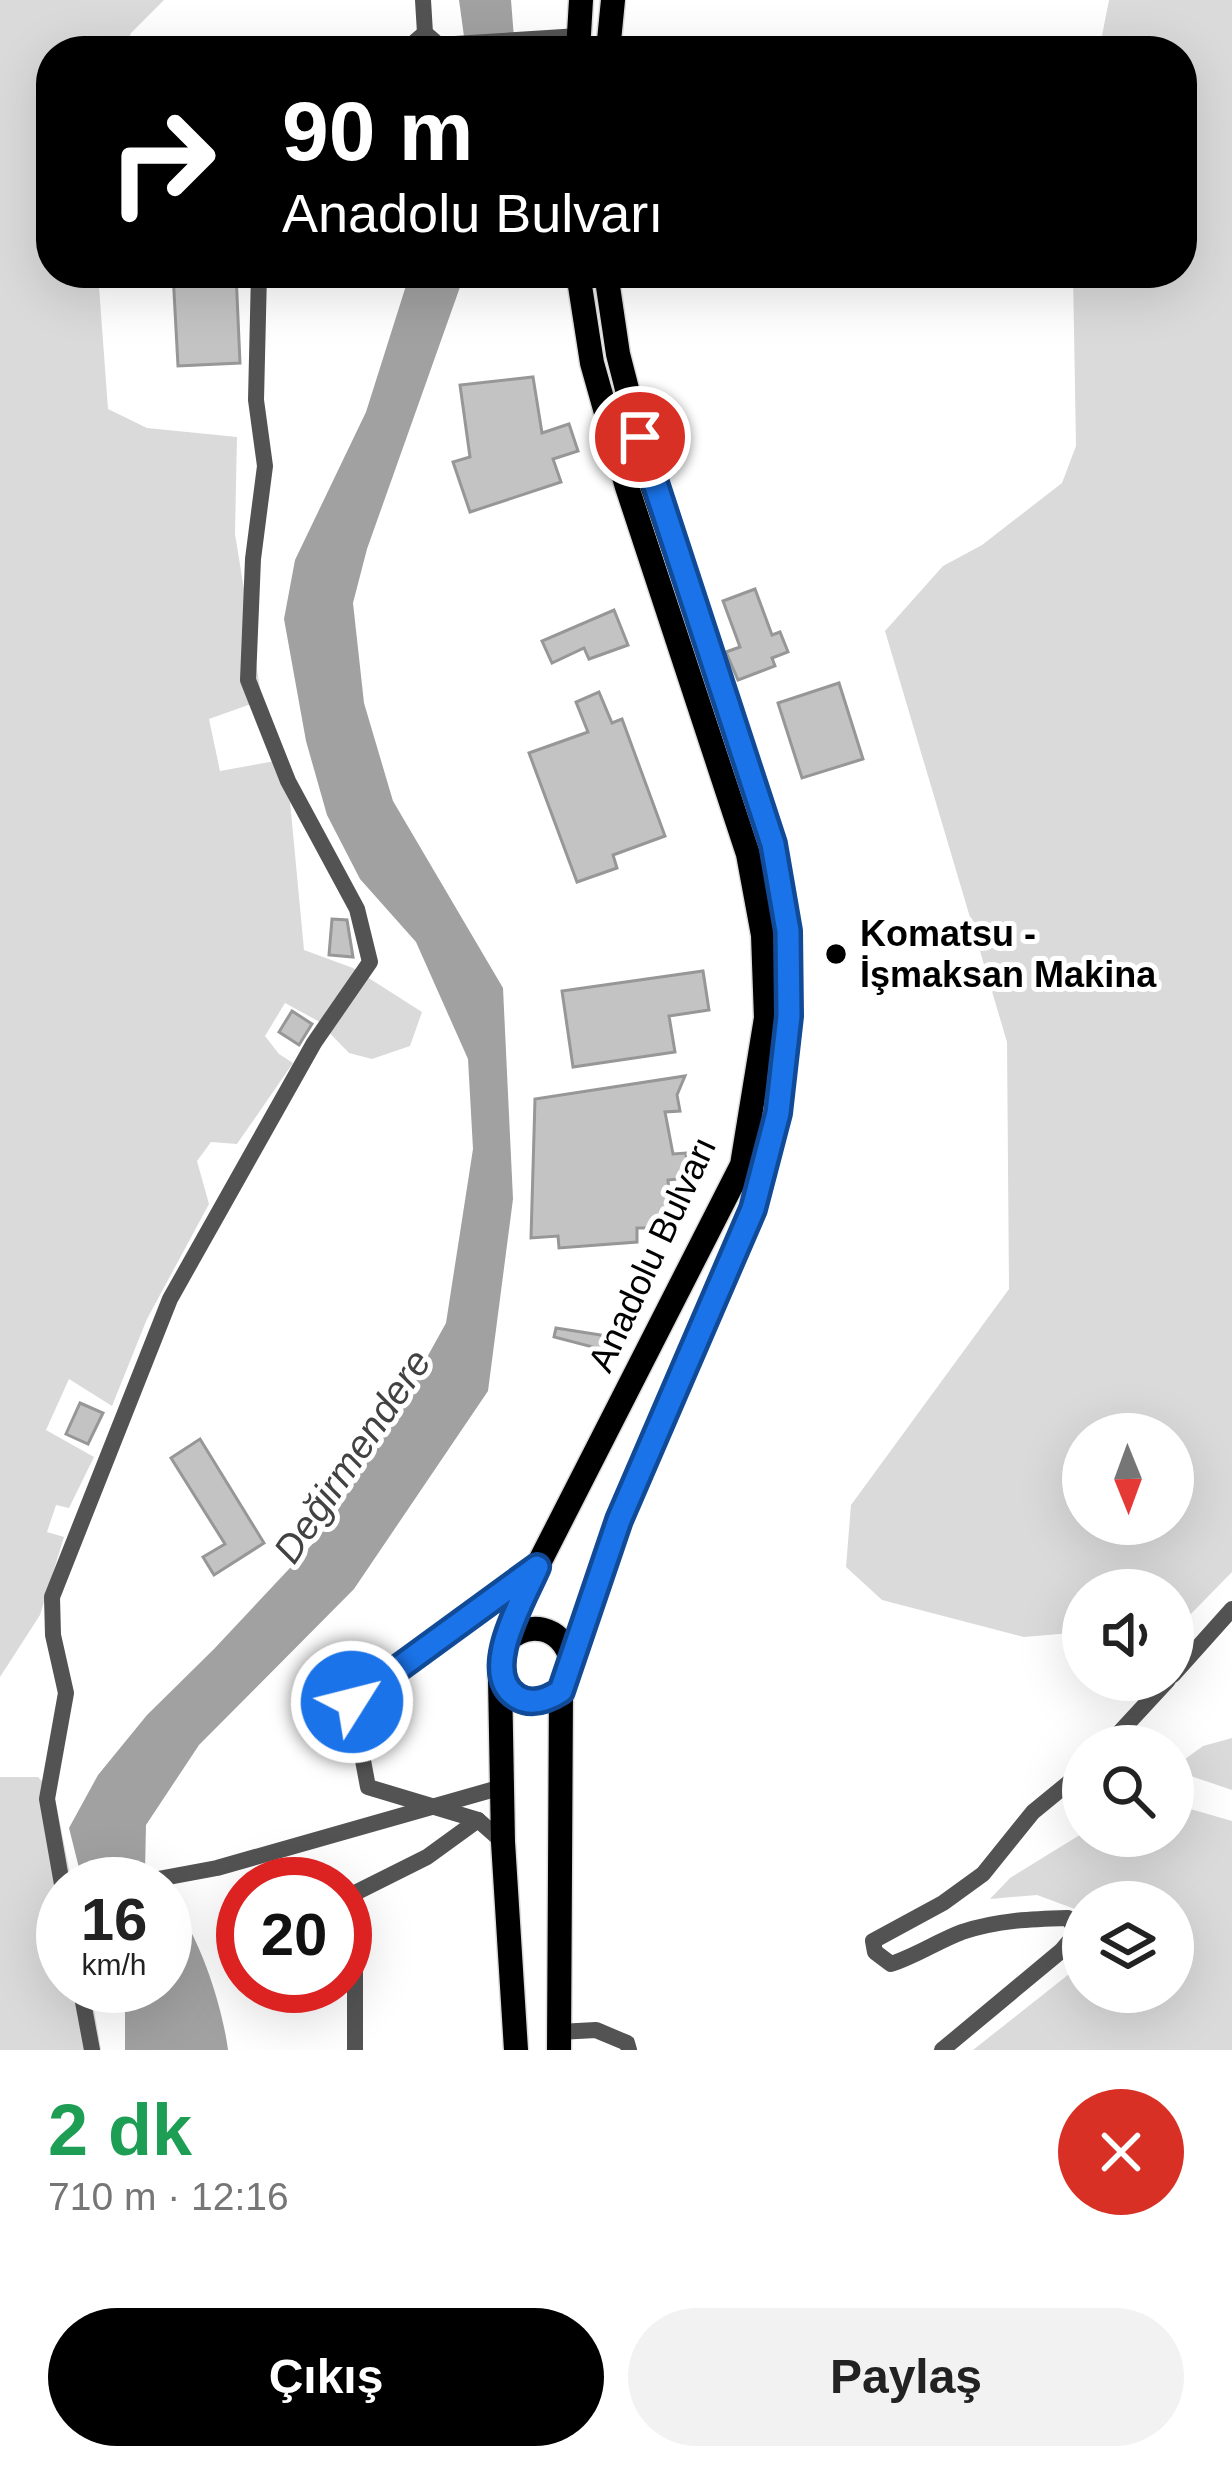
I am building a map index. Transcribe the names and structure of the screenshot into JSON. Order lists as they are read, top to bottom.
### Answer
{
  "streets": {
    "highway": ["Anadolu Bulvarı"]
  },
  "water": ["Değirmendere"],
  "places": ["Komatsu - İşmaksan Makina"],
  "north": "bottom",
  "page": {
    "turn": ["90 m", "Anadolu Bulvarı"],
    "speed": "16 km/h",
    "limit": "20",
    "heading": ["2 dk", "710 m · 12:16"],
    "buttons": ["Çıkış", "Paylaş"]
  }
}
